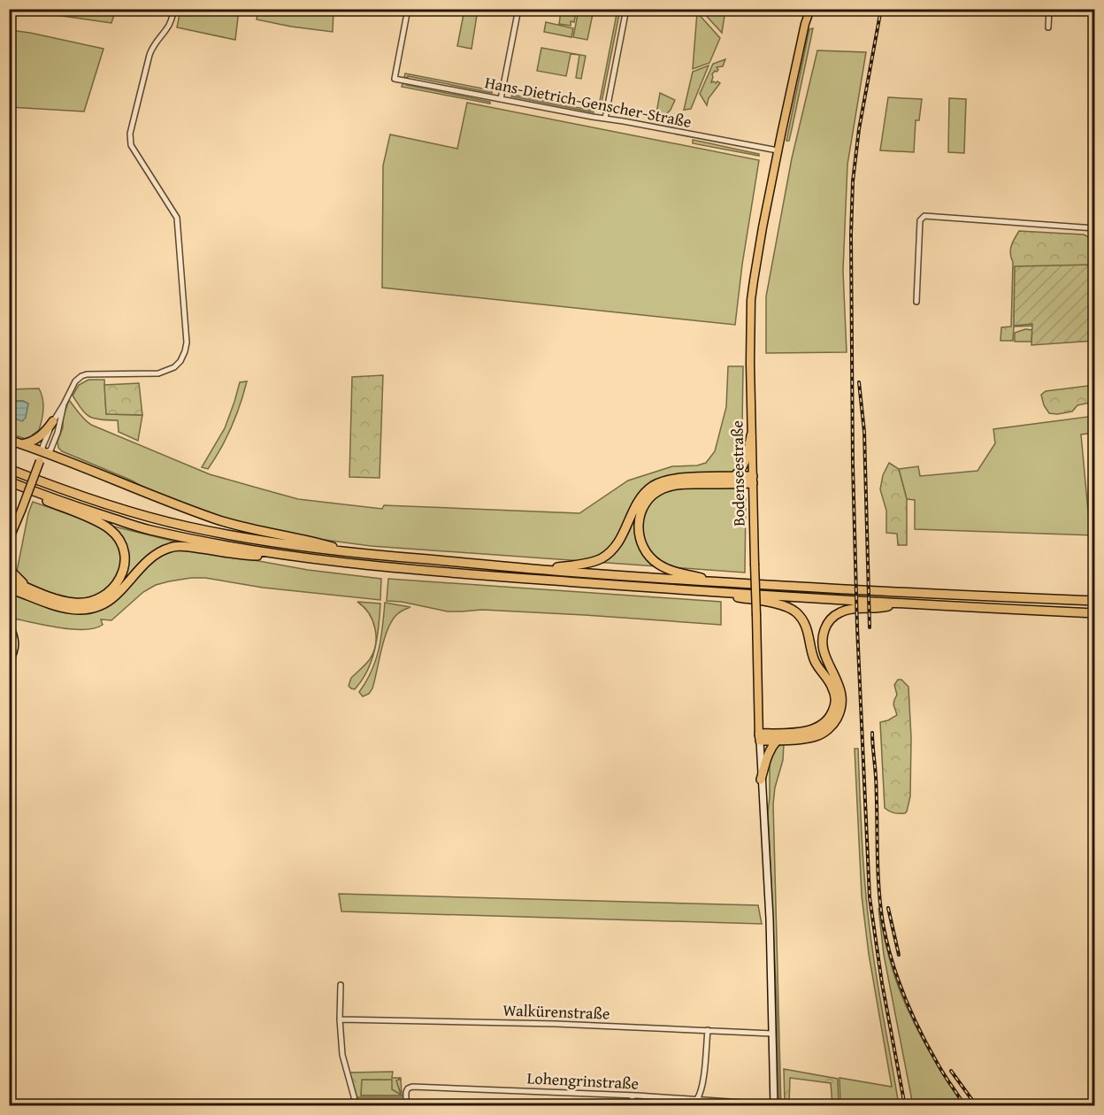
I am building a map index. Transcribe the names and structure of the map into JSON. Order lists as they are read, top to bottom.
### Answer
{
  "streets": {
    "main road": ["Bodenseestraße"],
    "street": ["Hans-Dietrich-Genscher-Straße", "Walkürenstraße", "Lohengrinstraße"]
  },
  "crossings": [
    ["Hans-Dietrich-Genscher-Straße", "Bodenseestraße"],
    ["Bodenseestraße", "Walkürenstraße"]
  ]
}
